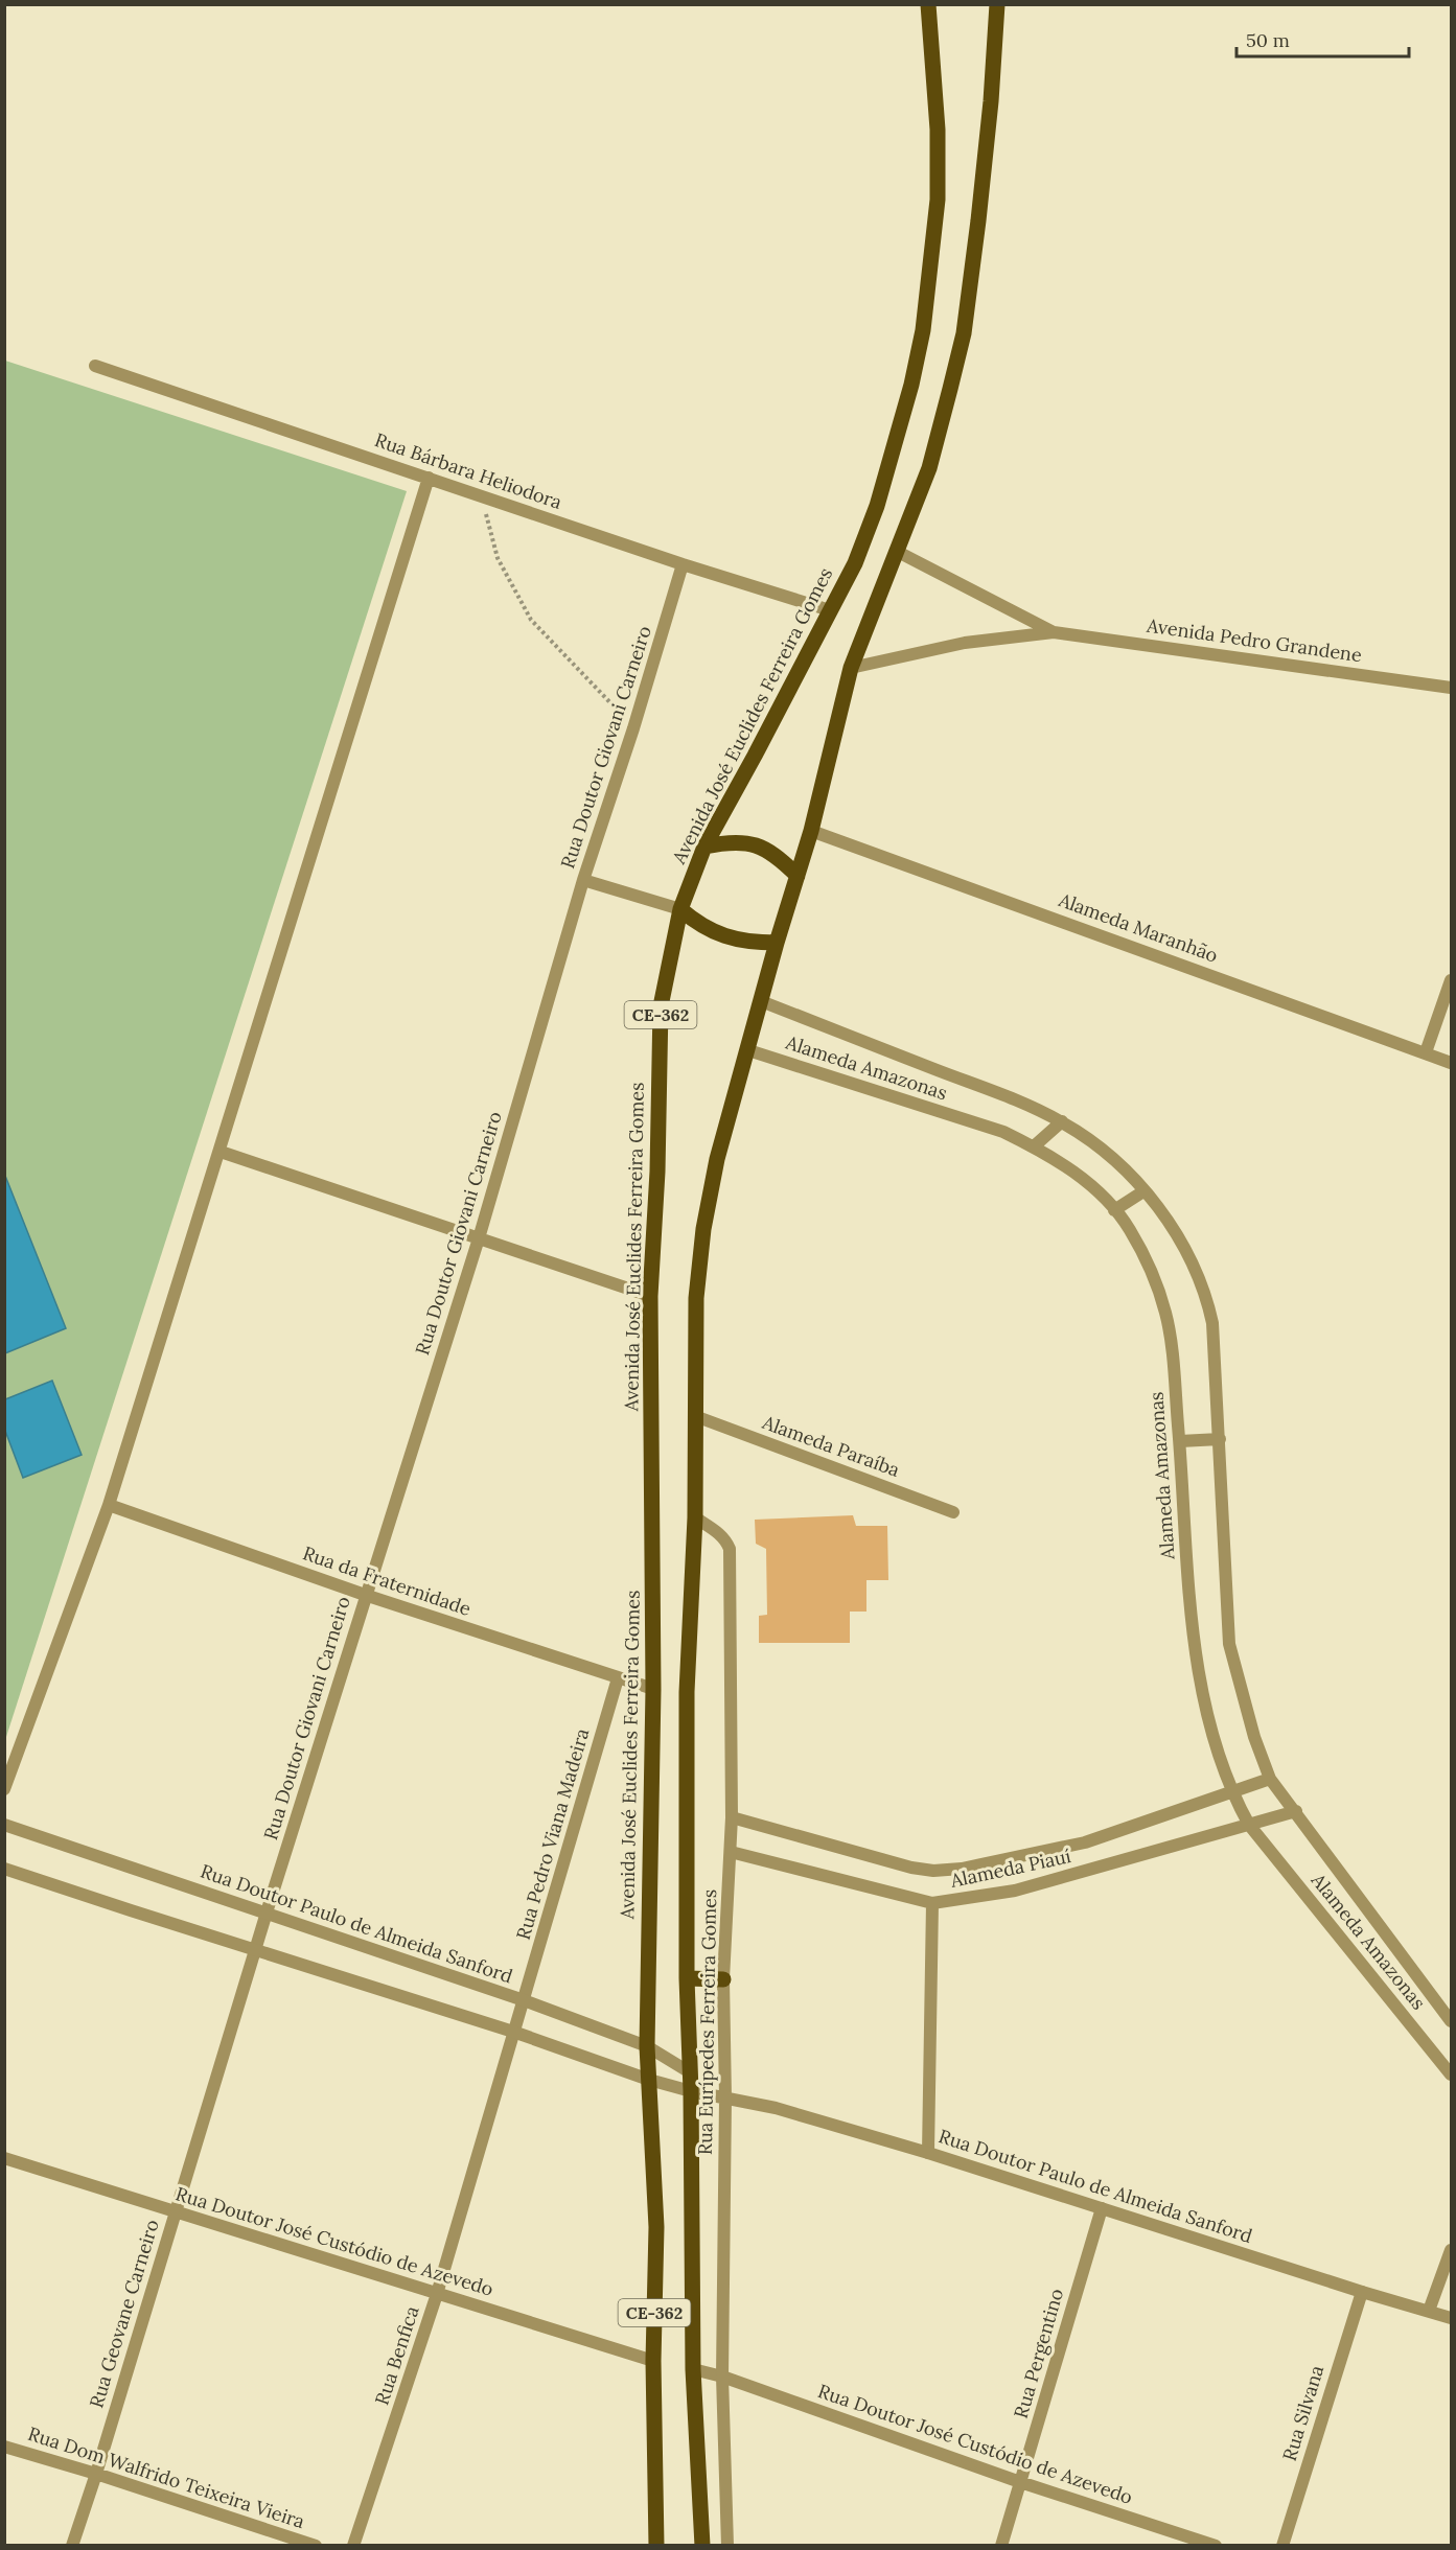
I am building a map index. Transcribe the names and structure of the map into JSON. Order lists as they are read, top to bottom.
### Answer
{
  "streets": {
    "main road": ["Avenida José Euclides Ferreira Gomes", "CE-362"],
    "street": [
      "Rua Bárbara Heliodora",
      "Avenida Pedro Grandene",
      "Rua Doutor Giovani Carneiro",
      "Alameda Maranhão",
      "Alameda Amazonas",
      "Alameda Paraíba",
      "Rua da Fraternidade",
      "Rua Pedro Viana Madeira",
      "Alameda Piauí",
      "Rua Doutor Paulo de Almeida Sanford",
      "Rua Eurípedes Ferreira Gomes",
      "Rua Doutor José Custódio de Azevedo",
      "Rua Geovane Carneiro",
      "Rua Pergentino",
      "Rua Benfica",
      "Rua Silvana",
      "Rua Dom Walfrido Teixeira Vieira"
    ]
  },
  "crossings": [
    ["Rua Bárbara Heliodora", "Avenida José Euclides Ferreira Gomes"],
    ["Rua Bárbara Heliodora", "Rua Doutor Giovani Carneiro"],
    ["Avenida Pedro Grandene", "CE-362"],
    ["Avenida José Euclides Ferreira Gomes", "CE-362"],
    ["Avenida José Euclides Ferreira Gomes", "Rua da Fraternidade"],
    ["Avenida José Euclides Ferreira Gomes", "Rua Doutor Paulo de Almeida Sanford"],
    ["Avenida José Euclides Ferreira Gomes", "Rua Doutor José Custódio de Azevedo"],
    ["Rua Doutor Giovani Carneiro", "Rua da Fraternidade"],
    ["Rua Doutor Giovani Carneiro", "Rua Doutor Paulo de Almeida Sanford"],
    ["Rua Doutor Giovani Carneiro", "Rua Geovane Carneiro"],
    ["Alameda Maranhão", "CE-362"],
    ["CE-362", "Alameda Amazonas"],
    ["CE-362", "Alameda Paraíba"],
    ["CE-362", "Rua Doutor Paulo de Almeida Sanford"],
    ["CE-362", "Rua Eurípedes Ferreira Gomes"],
    ["CE-362", "Rua Doutor José Custódio de Azevedo"],
    ["Alameda Amazonas", "Alameda Piauí"],
    ["Rua da Fraternidade", "Rua Pedro Viana Madeira"],
    ["Rua Pedro Viana Madeira", "Rua Doutor Paulo de Almeida Sanford"],
    ["Rua Pedro Viana Madeira", "Rua Benfica"],
    ["Alameda Piauí", "Rua Eurípedes Ferreira Gomes"],
    ["Rua Doutor Paulo de Almeida Sanford", "Rua Eurípedes Ferreira Gomes"],
    ["Rua Doutor Paulo de Almeida Sanford", "Rua Geovane Carneiro"],
    ["Rua Doutor Paulo de Almeida Sanford", "Rua Pergentino"],
    ["Rua Doutor Paulo de Almeida Sanford", "Rua Silvana"],
    ["Rua Eurípedes Ferreira Gomes", "Rua Doutor José Custódio de Azevedo"],
    ["Rua Doutor José Custódio de Azevedo", "Rua Geovane Carneiro"],
    ["Rua Doutor José Custódio de Azevedo", "Rua Pergentino"],
    ["Rua Doutor José Custódio de Azevedo", "Rua Benfica"],
    ["Rua Geovane Carneiro", "Rua Dom Walfrido Teixeira Vieira"]
  ],
  "scale_bar": "50 m"
}
